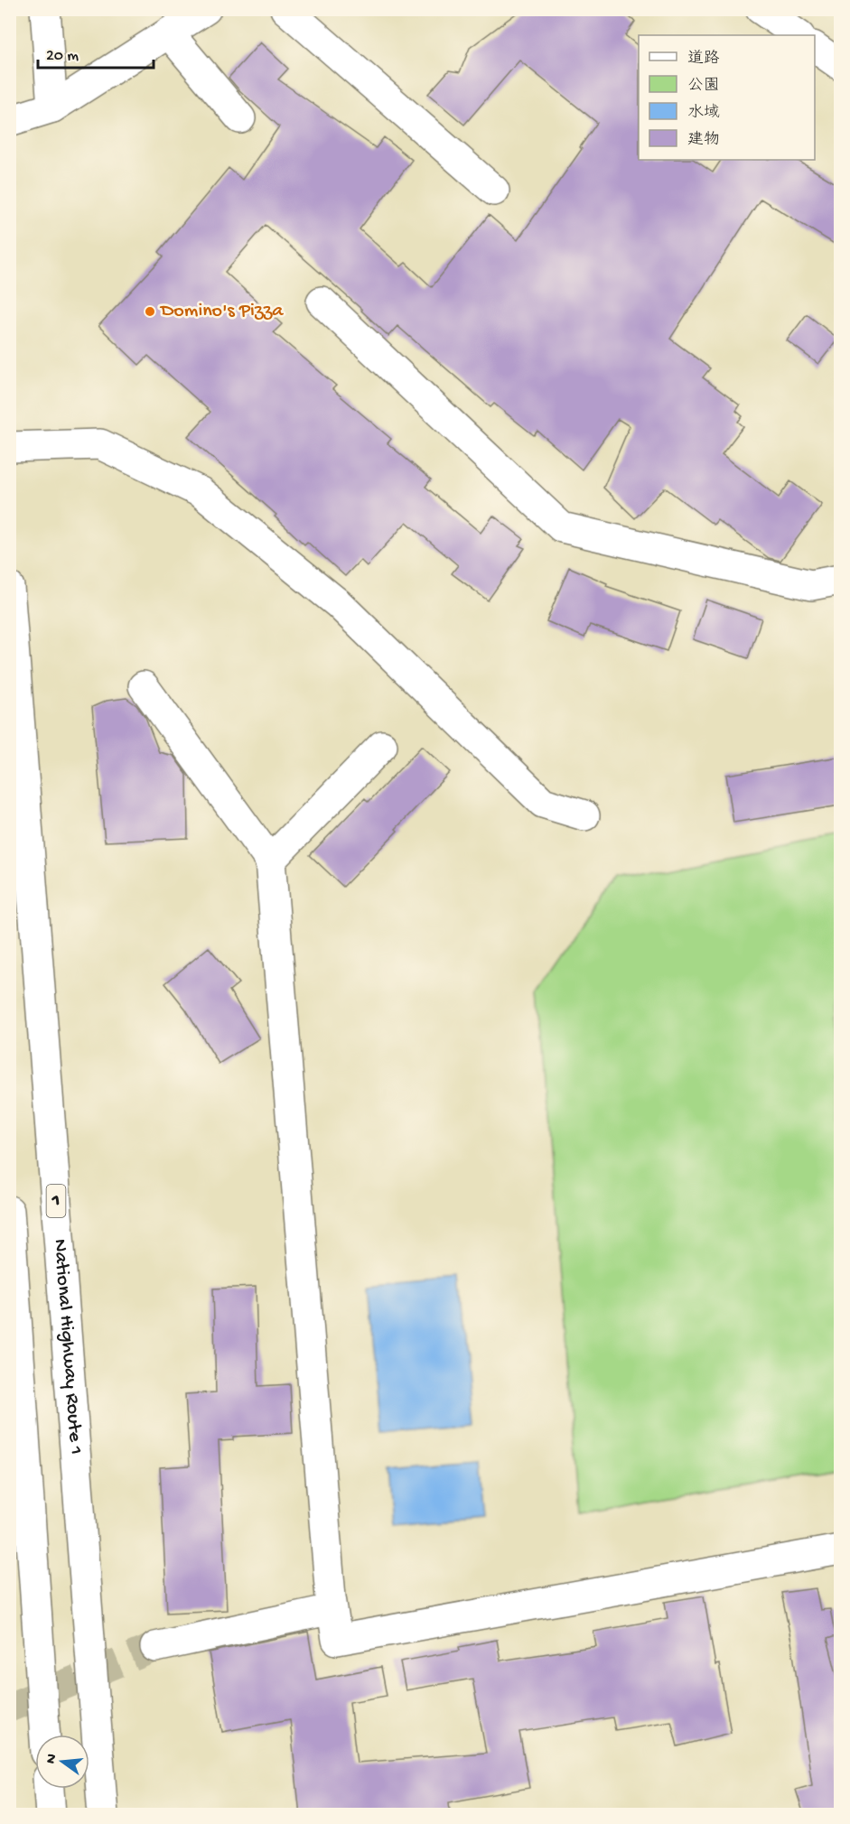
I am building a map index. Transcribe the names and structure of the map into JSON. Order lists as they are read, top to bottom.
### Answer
{
  "streets": {
    "main road": ["1", "National Highway Route 1"]
  },
  "places": ["Domino's Pizza"],
  "legend": [
    "道路",
    "公園",
    "水域",
    "建物"
  ],
  "scale_bar": "20 m",
  "north": "left"
}
